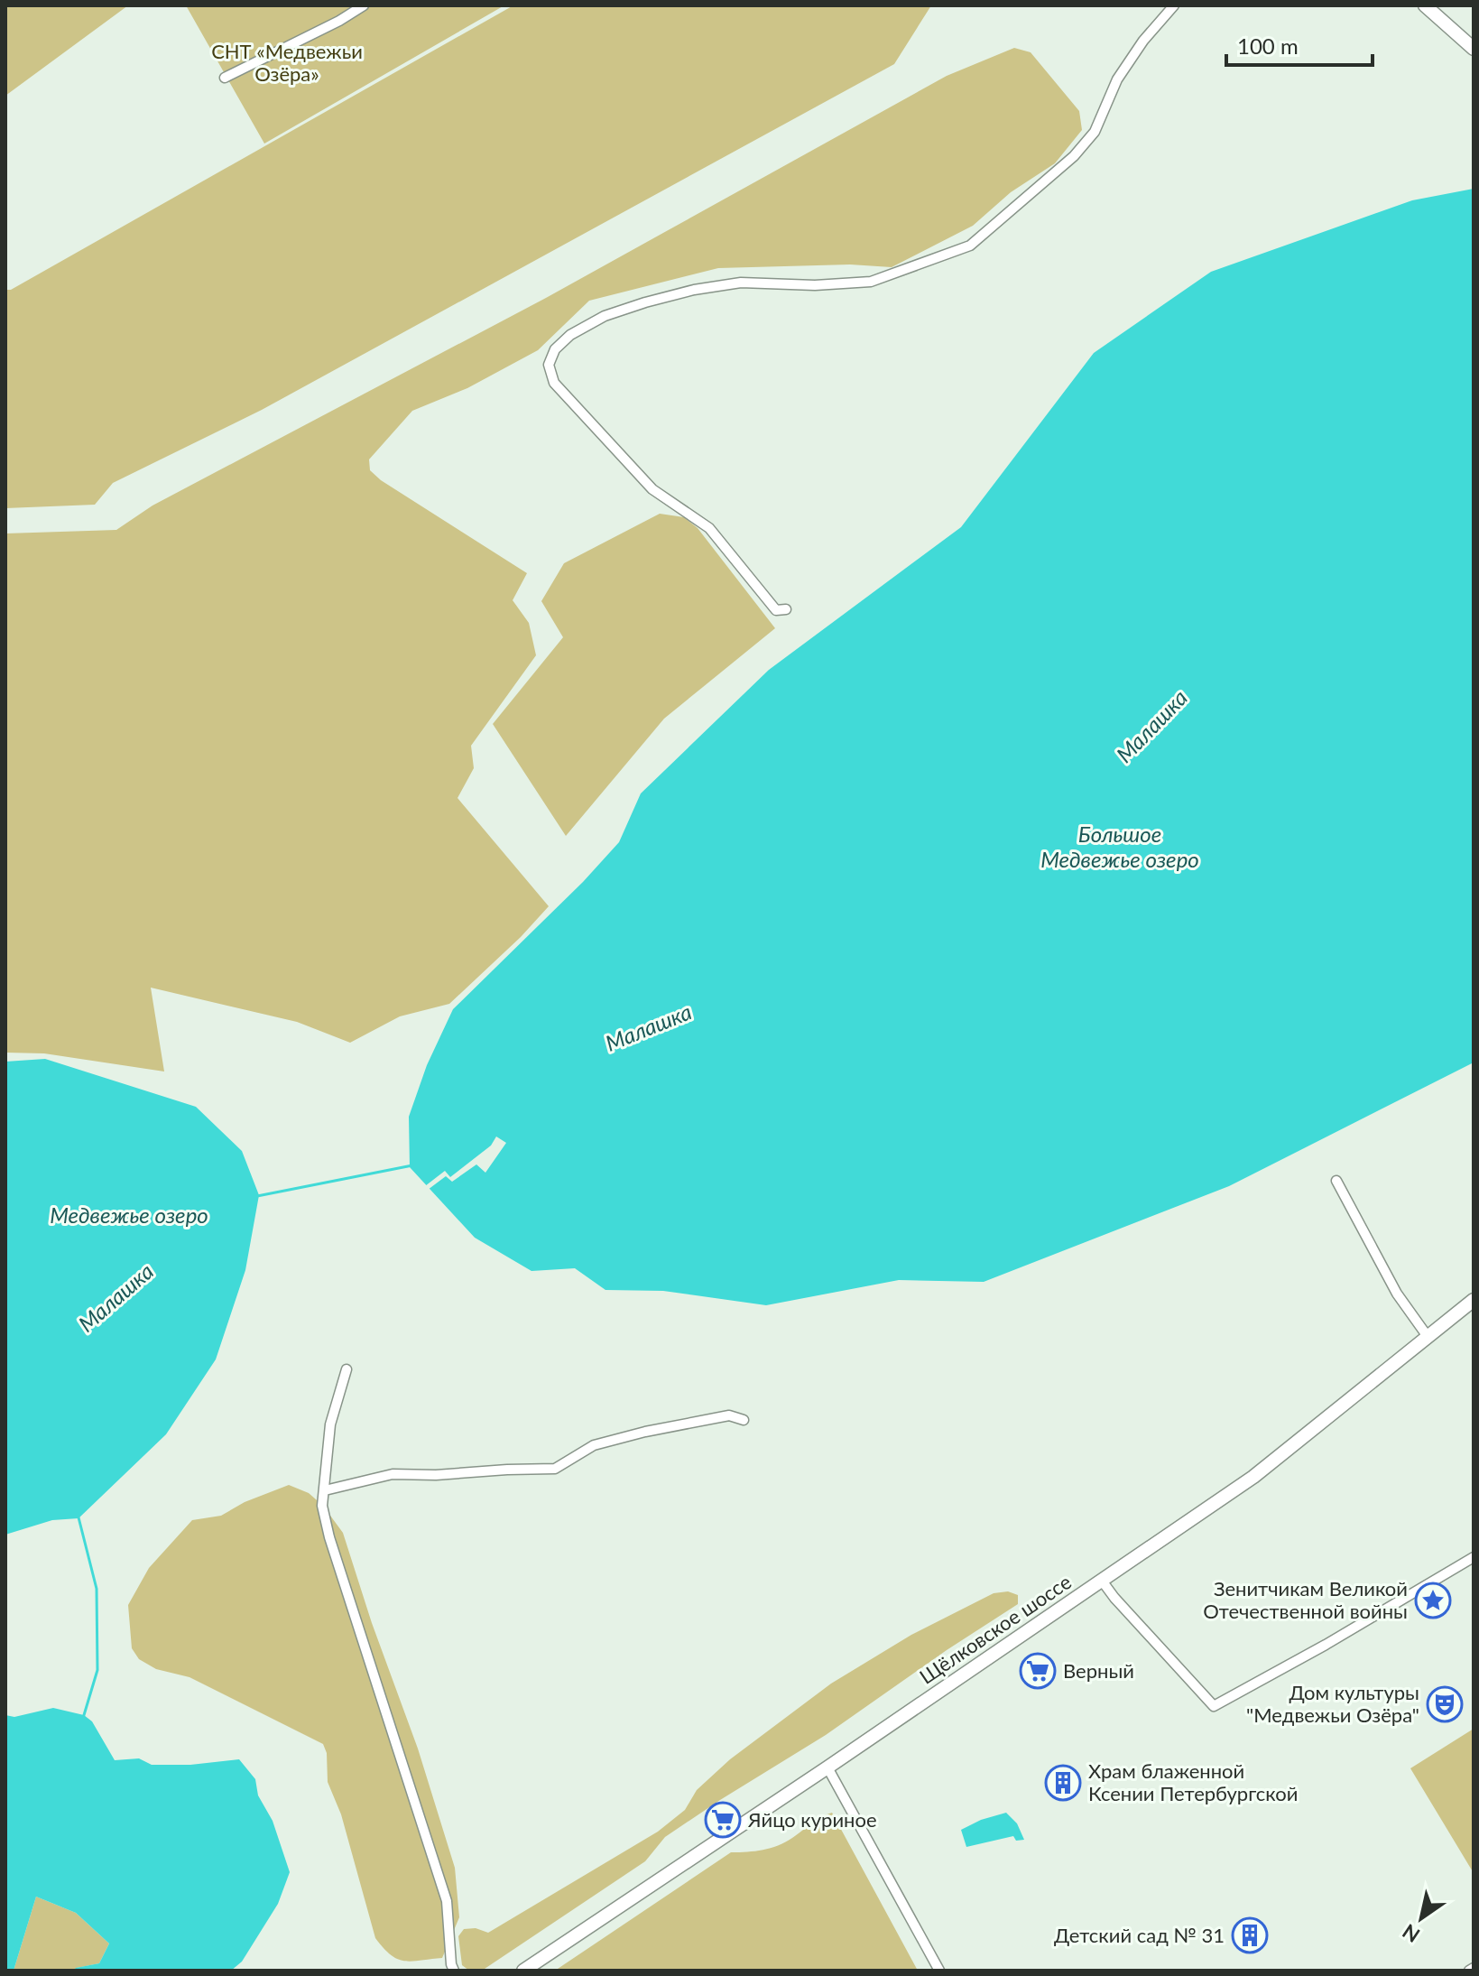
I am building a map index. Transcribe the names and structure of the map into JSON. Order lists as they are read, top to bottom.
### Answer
{
  "streets": {
    "main road": ["Щёлковское шоссе"]
  },
  "water": ["Малашка", "Большое Медвежье озеро", "Медвежье озеро"],
  "parks": ["СНТ «Медвежьи Озёра»"],
  "places": {
    "place": ["Зенитчикам Великой Отечественной войны"],
    "supermarket": ["Верный", "Яйцо куриное"],
    "theatre": ["Дом культуры \"Медвежьи Озёра\""],
    "building": ["Храм блаженной Ксении Петербургской", "Детский сад № 31"]
  },
  "scale_bar": "100 m",
  "north": "bottom left"
}
